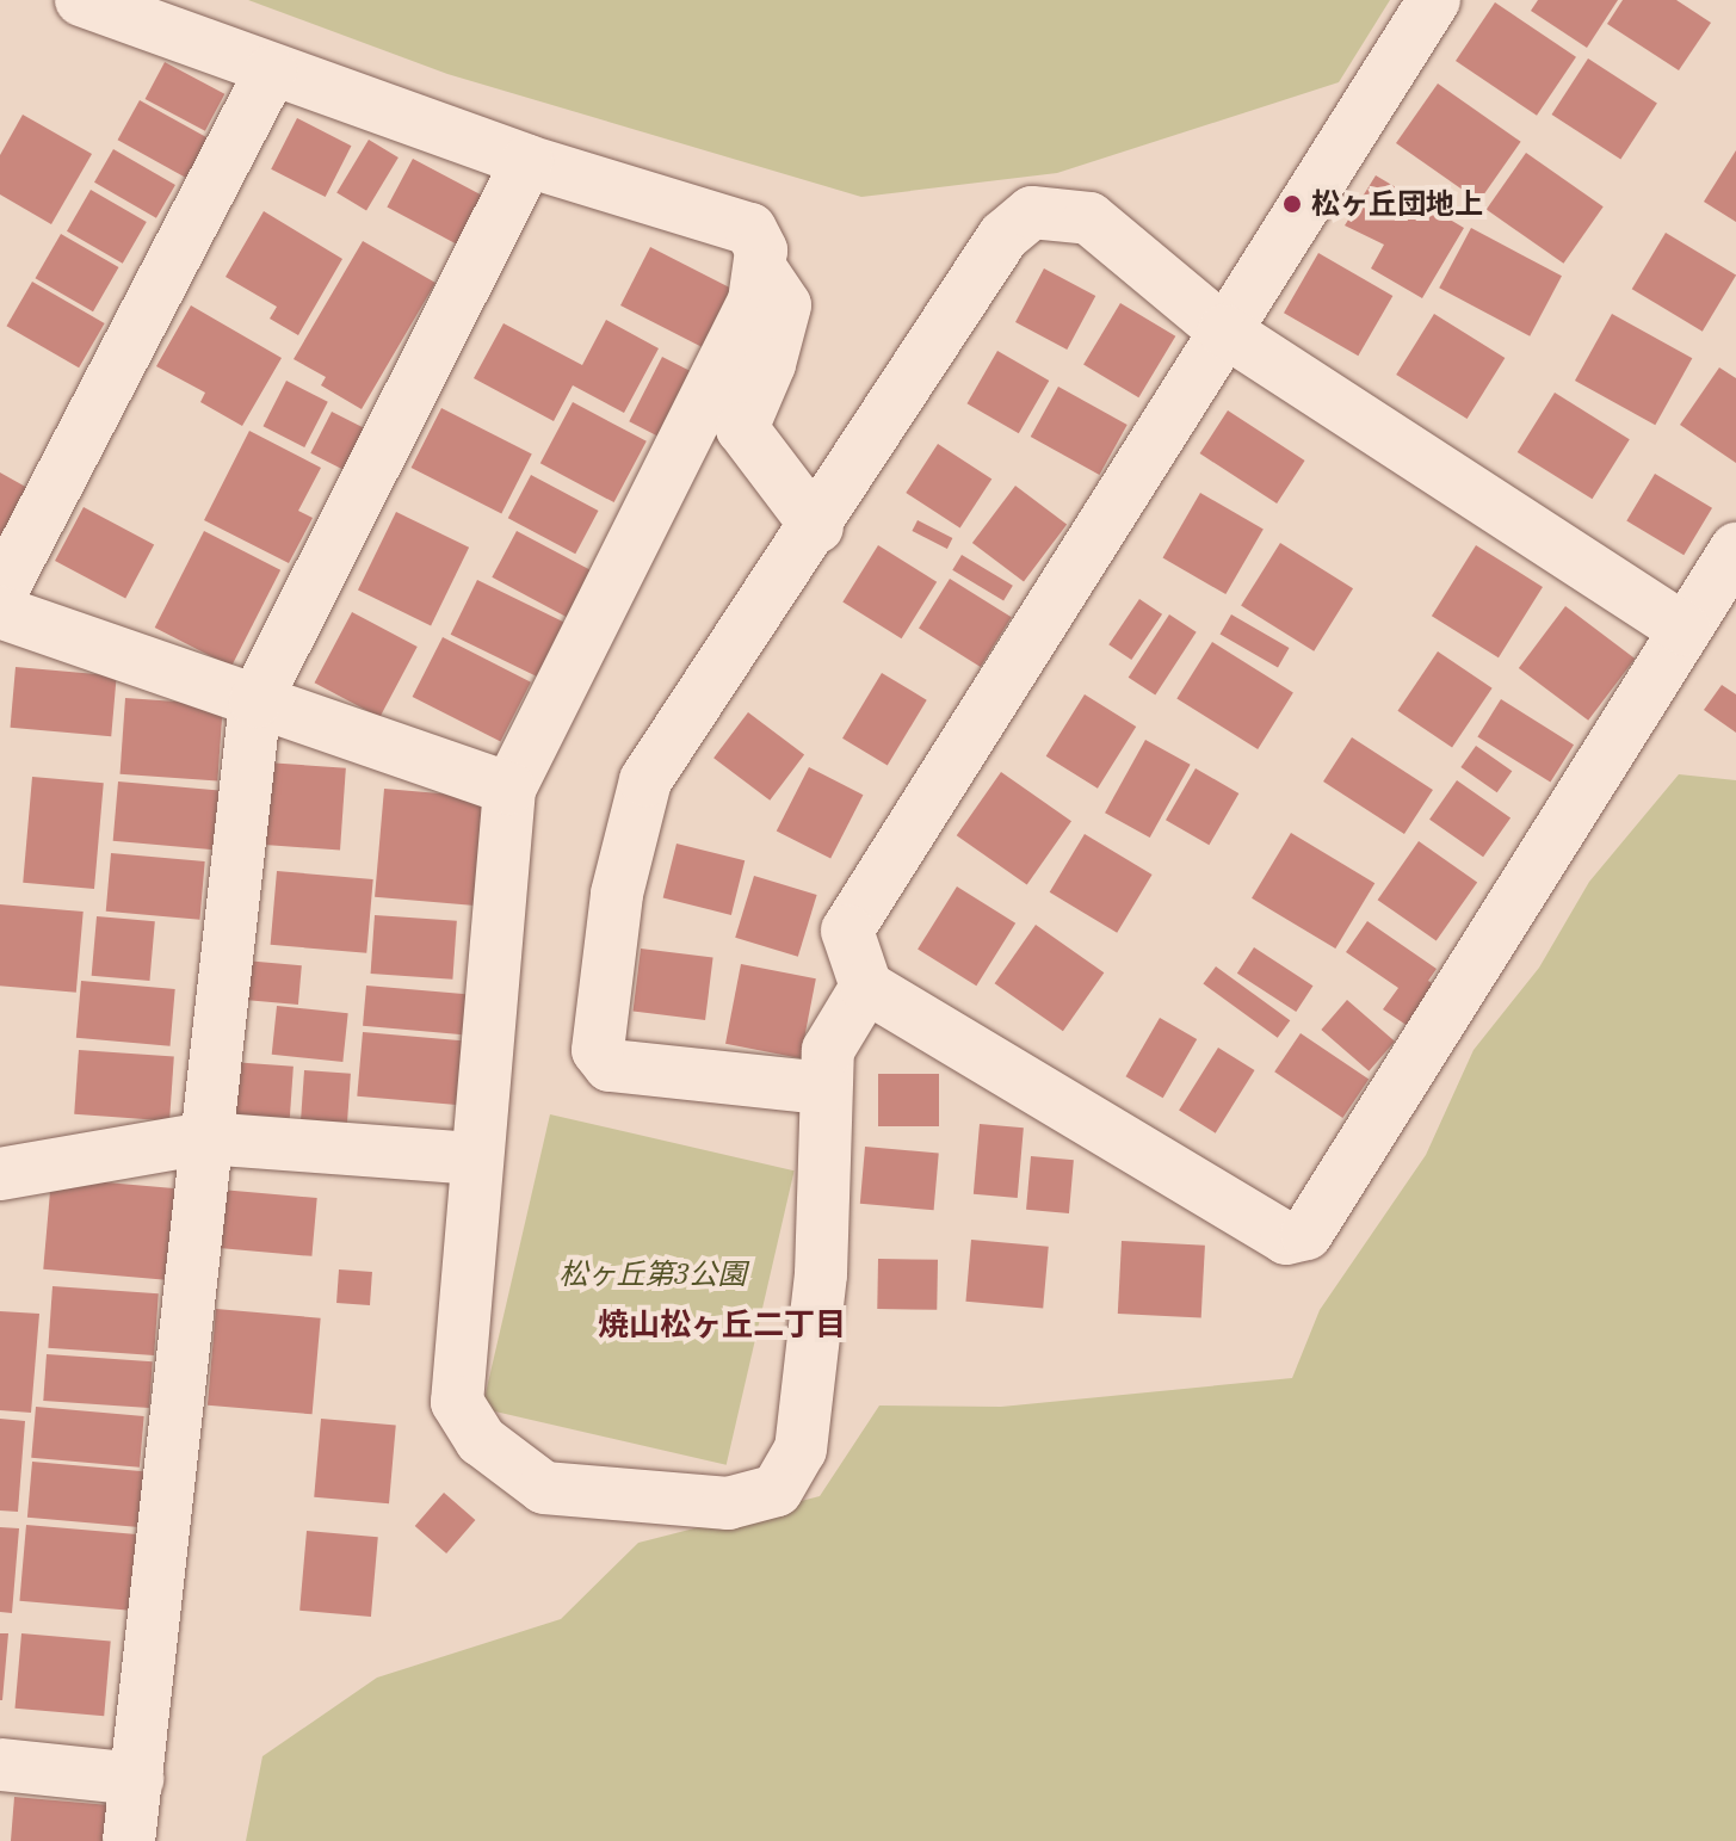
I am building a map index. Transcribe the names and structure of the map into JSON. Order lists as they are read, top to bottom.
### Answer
{
  "districts": ["焼山松ヶ丘二丁目"],
  "parks": ["松ヶ丘第3公園"],
  "places": ["松ヶ丘団地上"]
}
